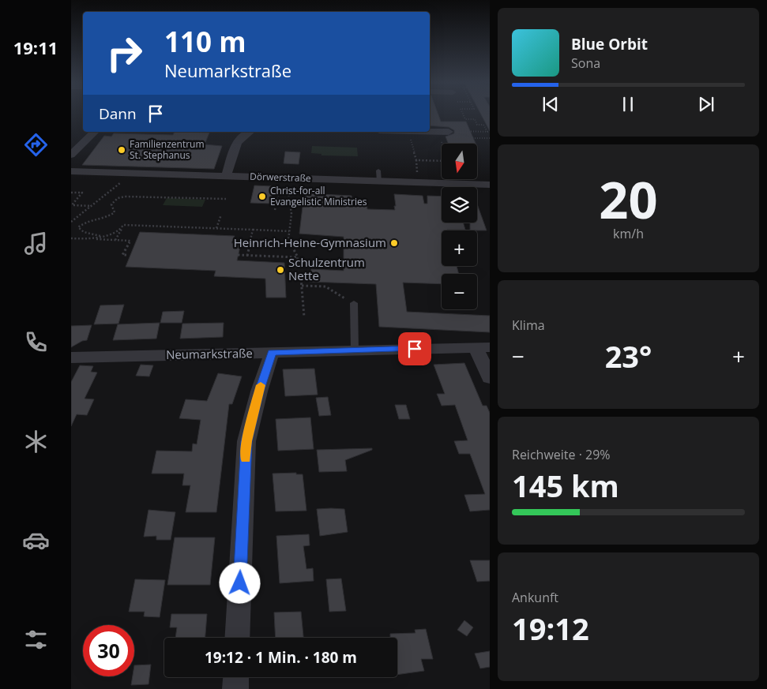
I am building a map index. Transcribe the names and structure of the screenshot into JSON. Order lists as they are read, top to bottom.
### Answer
{
  "streets": {
    "street": ["Dörwerstraße", "Neumarkstraße"]
  },
  "places": [
    "Familienzentrum St. Stephanus",
    "Christ-for-all Evangelistic Ministries",
    "Heinrich-Heine-Gymnasium",
    "Schulzentrum Nette"
  ],
  "north": "bottom",
  "page": {
    "tabs": "19:11",
    "turn": ["110 m", "Neumarkstraße"],
    "song": ["Blue Orbit", "Sona"],
    "then": "Dann",
    "map_buttons": ["+", "−"],
    "tile": [
      ["20", "km/h"],
      "Klima",
      ["Reichweite · 29%", "145 km"],
      ["Ankunft", "19:12"]
    ],
    "heat": ["−", "23°", "+"],
    "limit": "30",
    "trip": "19:12 · 1 Min. · 180 m"
  }
}
